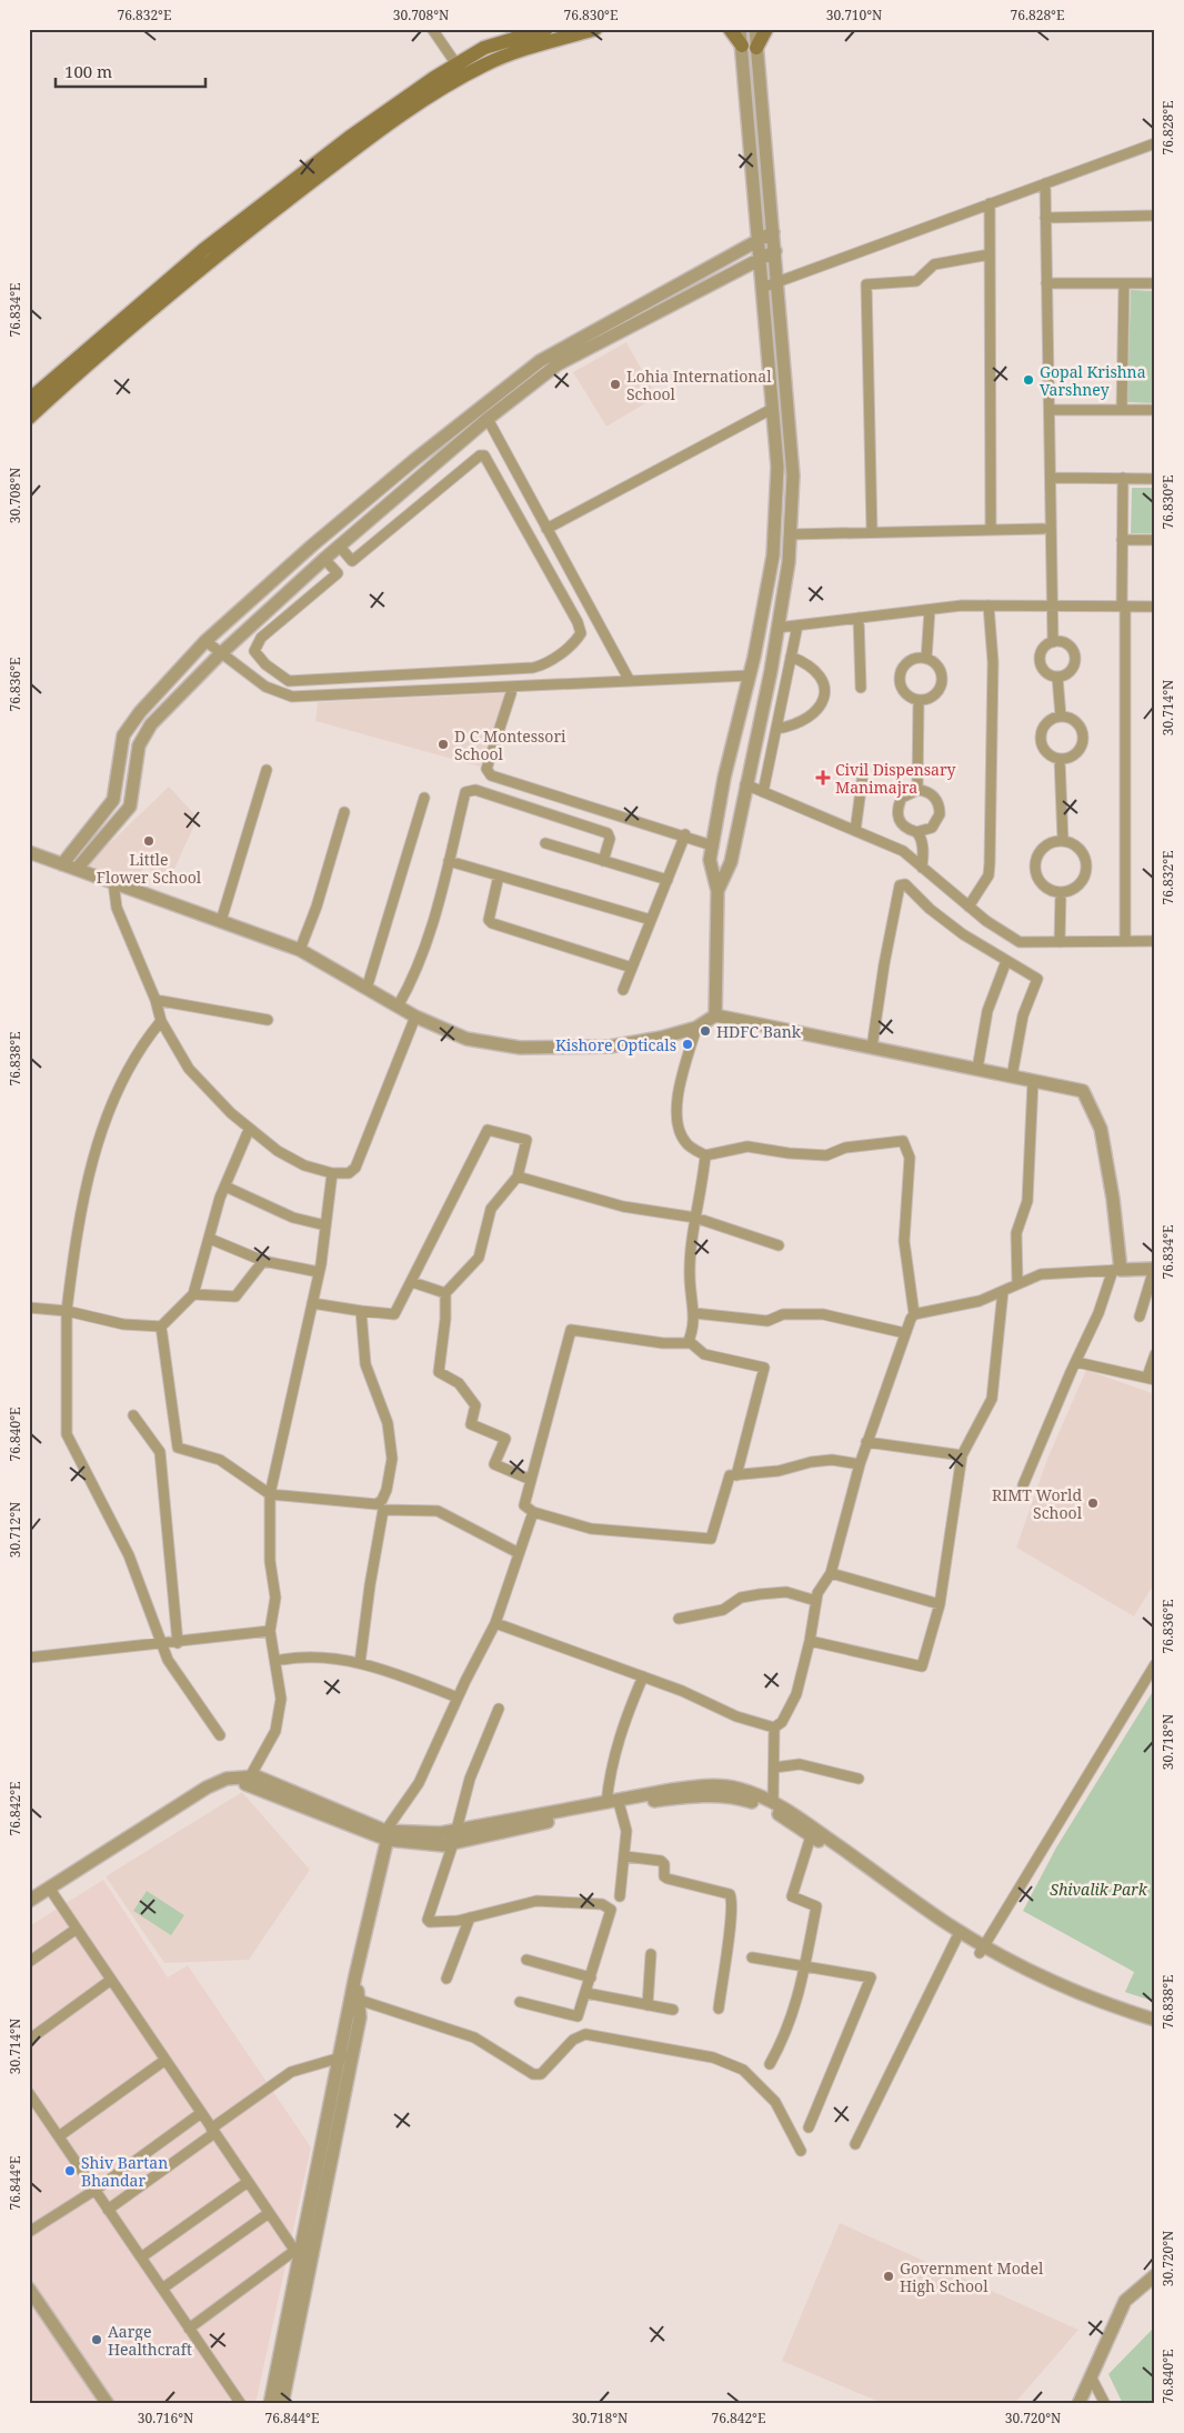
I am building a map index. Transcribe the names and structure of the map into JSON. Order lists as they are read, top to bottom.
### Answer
{
  "parks": ["Shivalik Park"],
  "places": {
    "other": [
      "Gopal Krishna Varshney",
      "Lohia International School",
      "D C Montessori School",
      "Little Flower School",
      "HDFC Bank",
      "Kishore Opticals",
      "RIMT World School",
      "Shiv Bartan Bhandar",
      "Government Model High School",
      "Aarge Healthcraft"
    ],
    "health": ["Civil Dispensary Manimajra"]
  },
  "scale_bar": "100 m",
  "coordinates": [
    "76.832°E",
    "30.708°N",
    "76.830°E",
    "30.710°N",
    "76.828°E",
    "76.834°E",
    "76.836°E",
    "30.714°N",
    "76.838°E",
    "76.840°E",
    "30.712°N",
    "30.718°N",
    "76.842°E",
    "76.844°E",
    "30.720°N",
    "30.716°N"
  ]
}
